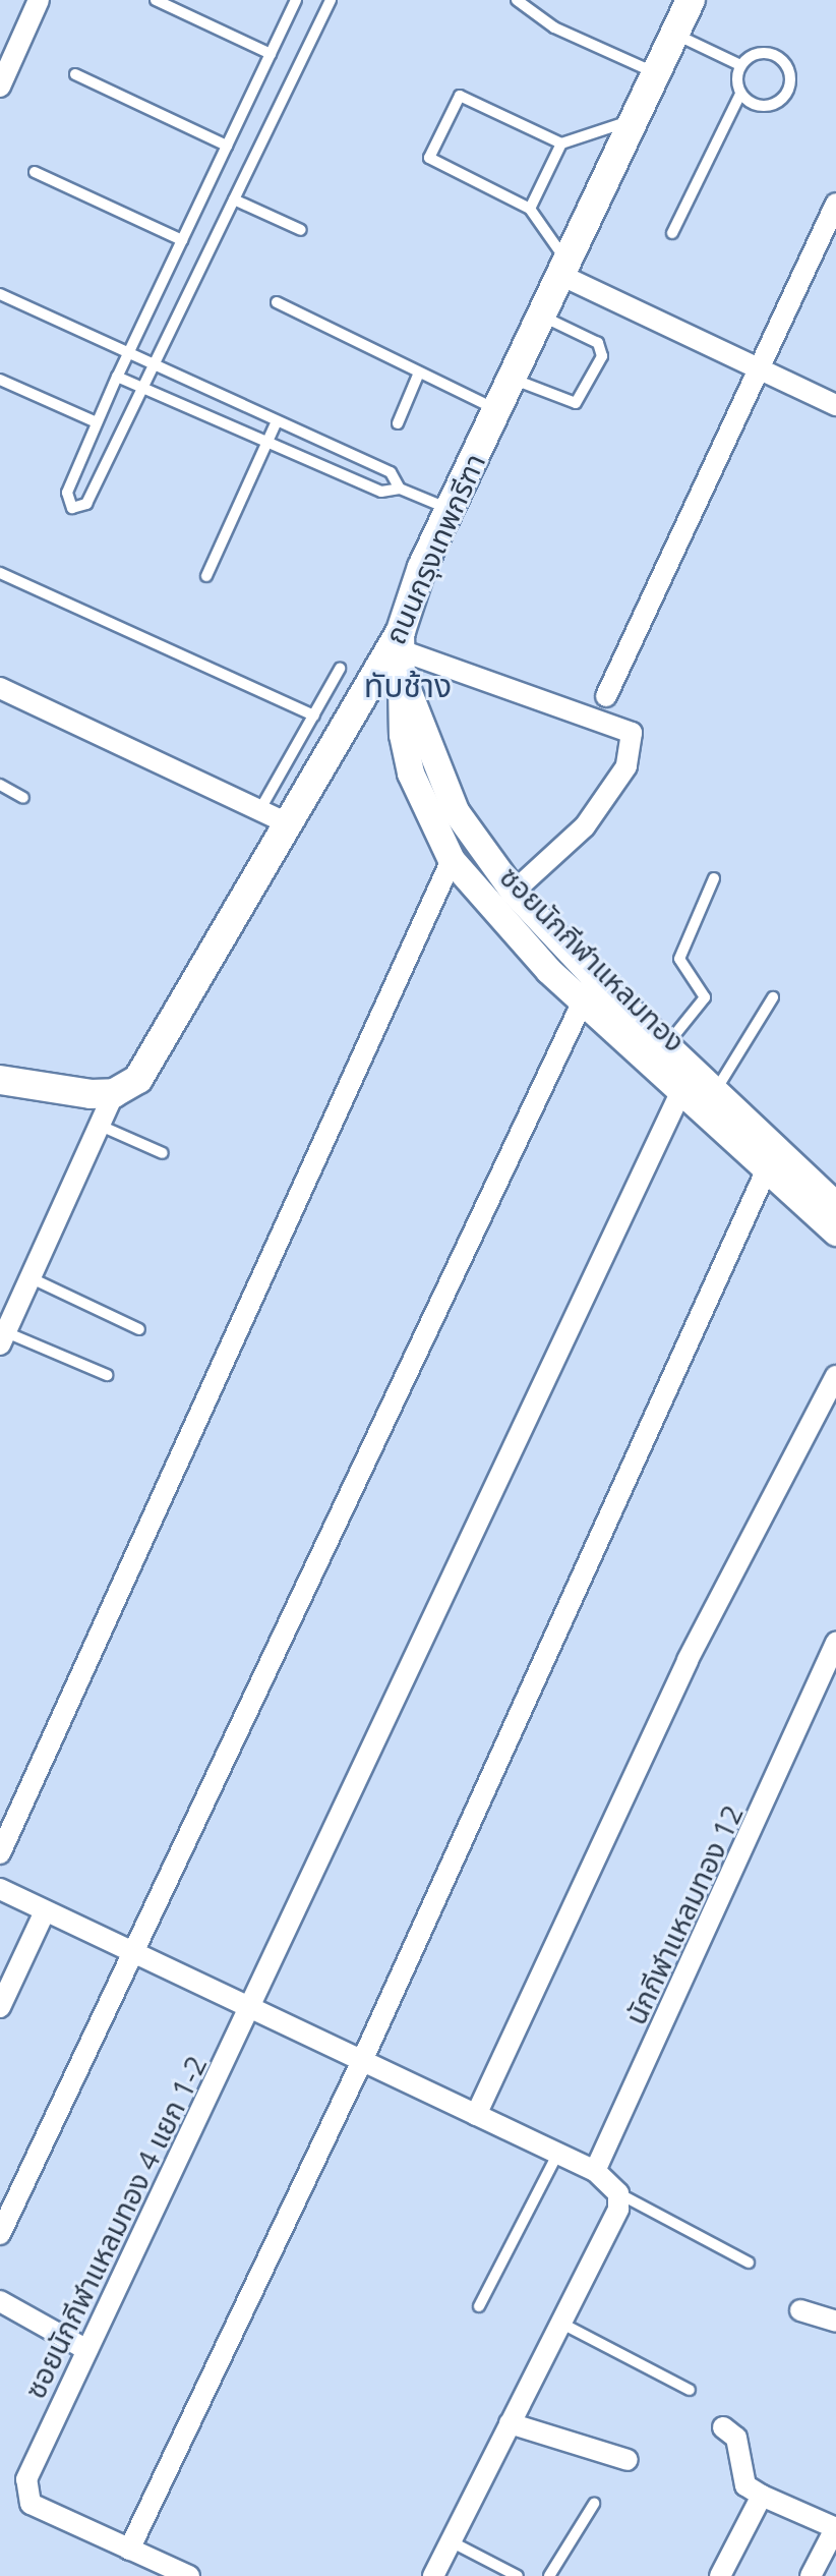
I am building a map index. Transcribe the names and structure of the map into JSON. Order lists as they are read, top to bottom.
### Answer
{
  "streets": {
    "main road": ["ถนนกรุงเทพกรีฑา"],
    "street": ["ซอยนักกีฬาแหลมทอง", "นักกีฬาแหลมทอง 12", "ซอยนักกีฬาแหลมทอง 4 แยก 1-2"]
  },
  "crossings": [
    ["ถนนกรุงเทพกรีฑา", "ซอยนักกีฬาแหลมทอง"],
    ["ซอยนักกีฬาแหลมทอง", "ซอยนักกีฬาแหลมทอง 4 แยก 1-2"]
  ],
  "districts": ["ทับช้าง"]
}
